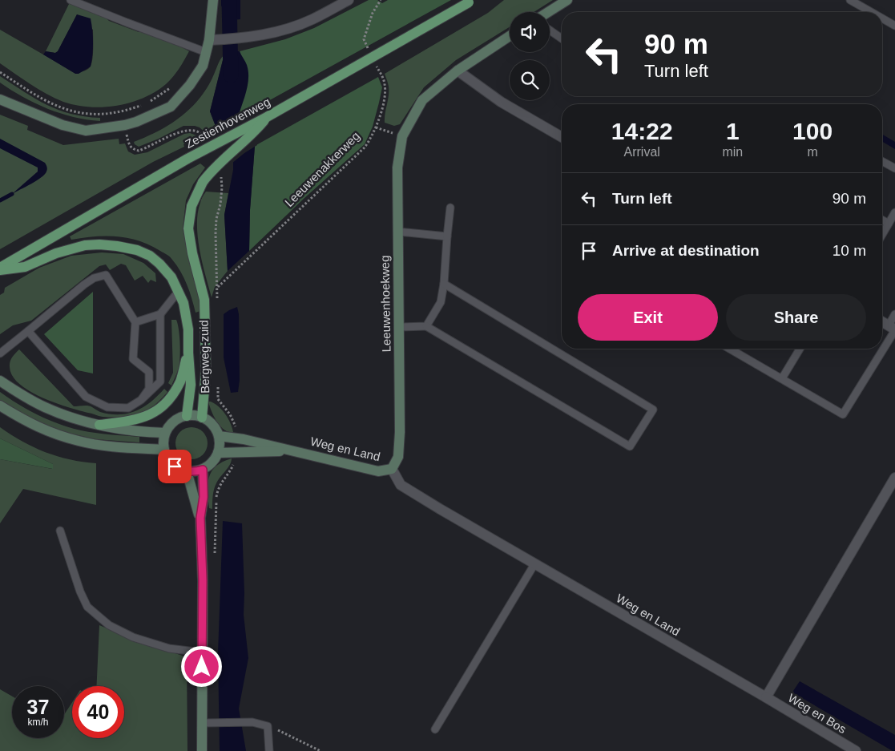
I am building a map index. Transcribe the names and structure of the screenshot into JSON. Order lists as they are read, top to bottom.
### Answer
{
  "streets": {
    "main road": ["Zestienhovenweg"],
    "street": ["Leeuwenhoekweg", "Weg en Land", "Weg en Bos"],
    "path": ["Leeuwenakkerweg", "Bergweg-zuid"]
  },
  "crossings": [
    ["Leeuwenhoekweg", "Weg en Land"],
    ["Bergweg-zuid", "Weg en Land"],
    ["Weg en Land", "Weg en Bos"]
  ],
  "page": {
    "turn": ["90 m", "Turn left"],
    "eta": [
      "14:22",
      "Arrival",
      "1",
      "min",
      "100",
      "m"
    ],
    "list": [
      {
        "name": "Turn left",
        "value": "90 m"
      },
      {
        "name": "Arrive at destination",
        "value": "10 m"
      }
    ],
    "buttons": ["Exit", "Share"],
    "speed": "37 km/h",
    "limit": "40"
  }
}
